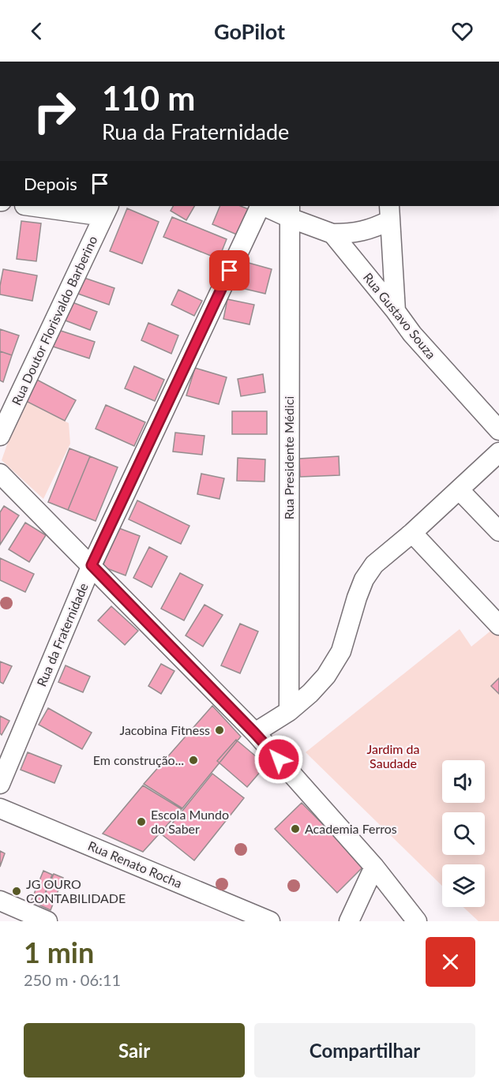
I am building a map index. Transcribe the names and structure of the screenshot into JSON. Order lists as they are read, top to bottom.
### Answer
{
  "streets": {
    "street": [
      "Rua Gustavo Souza",
      "Rua Doutor Florisvaldo Barberino",
      "Rua Presidente Médici",
      "Rua da Fraternidade",
      "Rua Renato Rocha"
    ]
  },
  "parks": ["Jardim da Saudade"],
  "places": [
    "Jacobina Fitness",
    "Em construção...",
    "Escola Mundo do Saber",
    "Academia Ferros",
    "JG OURO CONTABILIDADE"
  ],
  "page": {
    "header": "GoPilot",
    "turn": ["110 m", "Rua da Fraternidade"],
    "then": "Depois",
    "heading": ["1 min", "250 m · 06:11"],
    "buttons": ["Sair", "Compartilhar"]
  }
}
